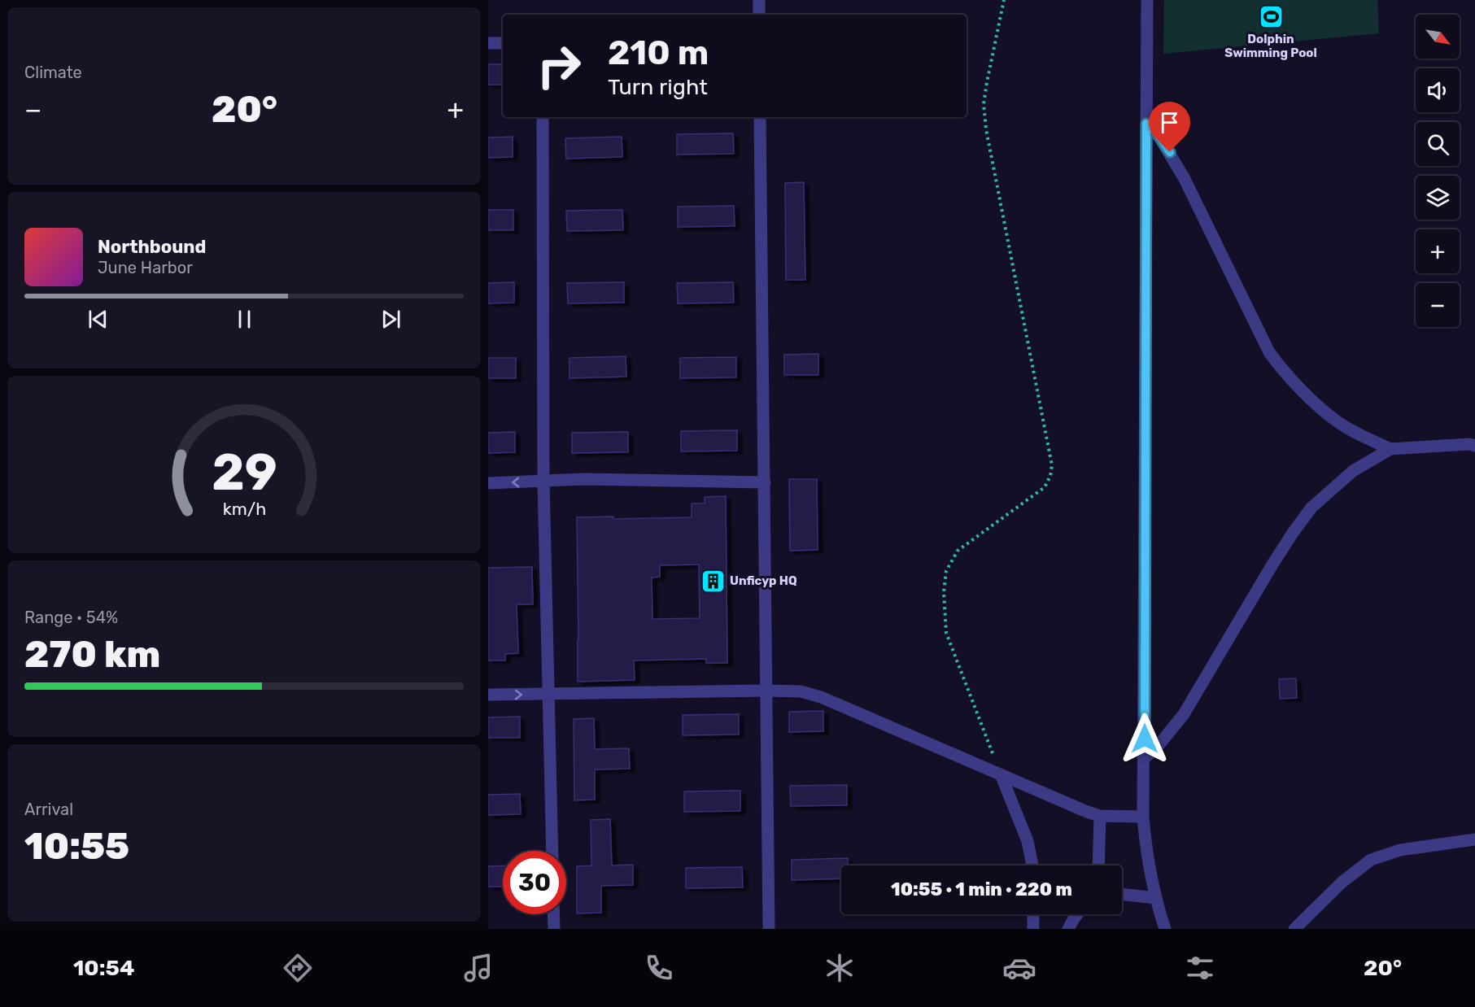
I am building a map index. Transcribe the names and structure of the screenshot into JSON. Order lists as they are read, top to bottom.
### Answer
{
  "places": {
    "sports": ["Dolphin Swimming Pool"],
    "building": ["Unficyp HQ"]
  },
  "north": "bottom right",
  "page": {
    "tile": [
      "Climate",
      ["Range · 54%", "270 km"],
      ["Arrival", "10:55"]
    ],
    "map_buttons": ["+", "−"],
    "turn": ["210 m", "Turn right"],
    "heat": ["−", "20°", "+"],
    "song": ["Northbound", "June Harbor"],
    "limit": "30",
    "trip": "10:55 · 1 min · 220 m",
    "tabs": ["10:54", "20°"],
    "gauge": ["29", "km/h"]
  }
}
